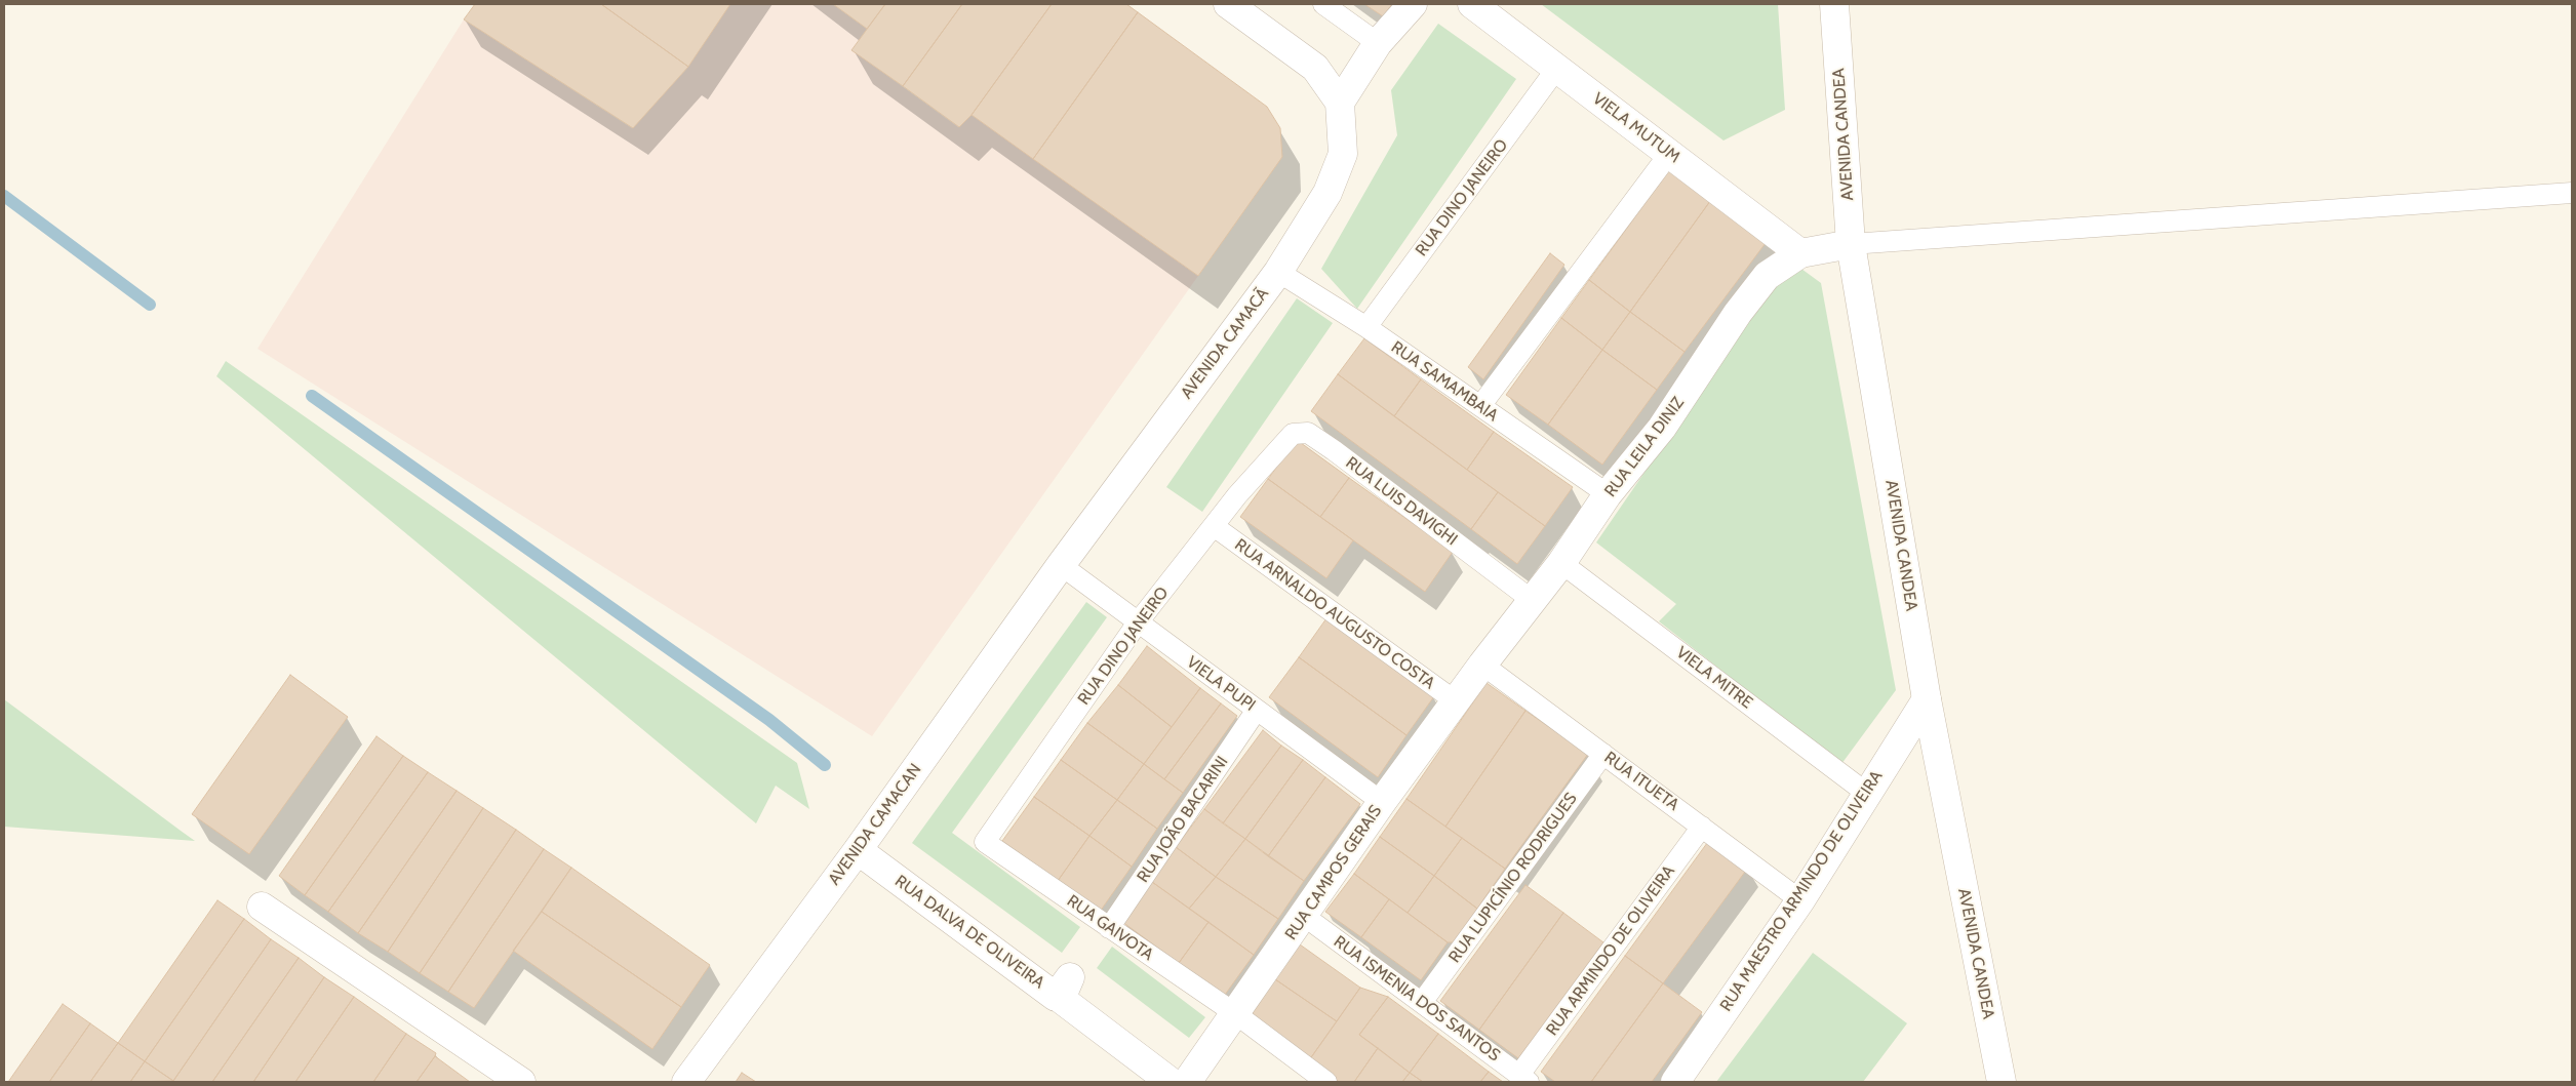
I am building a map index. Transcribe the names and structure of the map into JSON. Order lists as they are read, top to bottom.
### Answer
{
  "streets": {
    "street": [
      "VIELA MUTUM",
      "AVENIDA CANDEA",
      "AVENIDA CAMACÃ",
      "RUA LEILA DINIZ",
      "AVENIDA CAMACAN",
      "RUA CAMPOS GERAIS",
      "RUA MAESTRO ARMINDO DE OLIVEIRA",
      "RUA DALVA DE OLIVEIRA"
    ],
    "lane": [
      "RUA DINO JANEIRO",
      "RUA SAMAMBAIA",
      "RUA LUIS DAVIGHI",
      "RUA ARNALDO AUGUSTO COSTA",
      "VIELA MITRE",
      "VIELA PUPI",
      "RUA ITUETA",
      "RUA JOÃO BACARINI",
      "RUA LUPICÍNIO RODRIGUES",
      "RUA GAIVOTA",
      "RUA ARMINDO DE OLIVEIRA",
      "RUA ISMENIA DOS SANTOS"
    ]
  },
  "crossings": [
    ["VIELA MUTUM", "RUA DINO JANEIRO"],
    ["VIELA MUTUM", "RUA LEILA DINIZ"],
    ["AVENIDA CANDEA", "RUA LEILA DINIZ"],
    ["AVENIDA CANDEA", "RUA MAESTRO ARMINDO DE OLIVEIRA"],
    ["RUA DINO JANEIRO", "RUA SAMAMBAIA"],
    ["RUA DINO JANEIRO", "RUA LUIS DAVIGHI"],
    ["RUA DINO JANEIRO", "RUA ARNALDO AUGUSTO COSTA"],
    ["RUA DINO JANEIRO", "VIELA PUPI"],
    ["RUA DINO JANEIRO", "RUA GAIVOTA"],
    ["AVENIDA CAMACÃ", "RUA SAMAMBAIA"],
    ["AVENIDA CAMACÃ", "VIELA PUPI"],
    ["AVENIDA CAMACÃ", "AVENIDA CAMACAN"],
    ["RUA SAMAMBAIA", "RUA LEILA DINIZ"],
    ["RUA LEILA DINIZ", "RUA LUIS DAVIGHI"],
    ["RUA LEILA DINIZ", "VIELA MITRE"],
    ["RUA LEILA DINIZ", "RUA ITUETA"],
    ["RUA LEILA DINIZ", "RUA CAMPOS GERAIS"],
    ["RUA ARNALDO AUGUSTO COSTA", "RUA CAMPOS GERAIS"],
    ["VIELA MITRE", "RUA MAESTRO ARMINDO DE OLIVEIRA"],
    ["VIELA PUPI", "RUA JOÃO BACARINI"],
    ["VIELA PUPI", "AVENIDA CAMACAN"],
    ["VIELA PUPI", "RUA CAMPOS GERAIS"],
    ["RUA ITUETA", "RUA CAMPOS GERAIS"],
    ["RUA ITUETA", "RUA LUPICÍNIO RODRIGUES"],
    ["RUA ITUETA", "RUA MAESTRO ARMINDO DE OLIVEIRA"],
    ["RUA ITUETA", "RUA ARMINDO DE OLIVEIRA"],
    ["RUA JOÃO BACARINI", "RUA GAIVOTA"],
    ["AVENIDA CAMACAN", "RUA DALVA DE OLIVEIRA"],
    ["RUA CAMPOS GERAIS", "RUA GAIVOTA"],
    ["RUA CAMPOS GERAIS", "RUA ISMENIA DOS SANTOS"],
    ["RUA LUPICÍNIO RODRIGUES", "RUA ISMENIA DOS SANTOS"],
    ["RUA ARMINDO DE OLIVEIRA", "RUA ISMENIA DOS SANTOS"]
  ]
}
